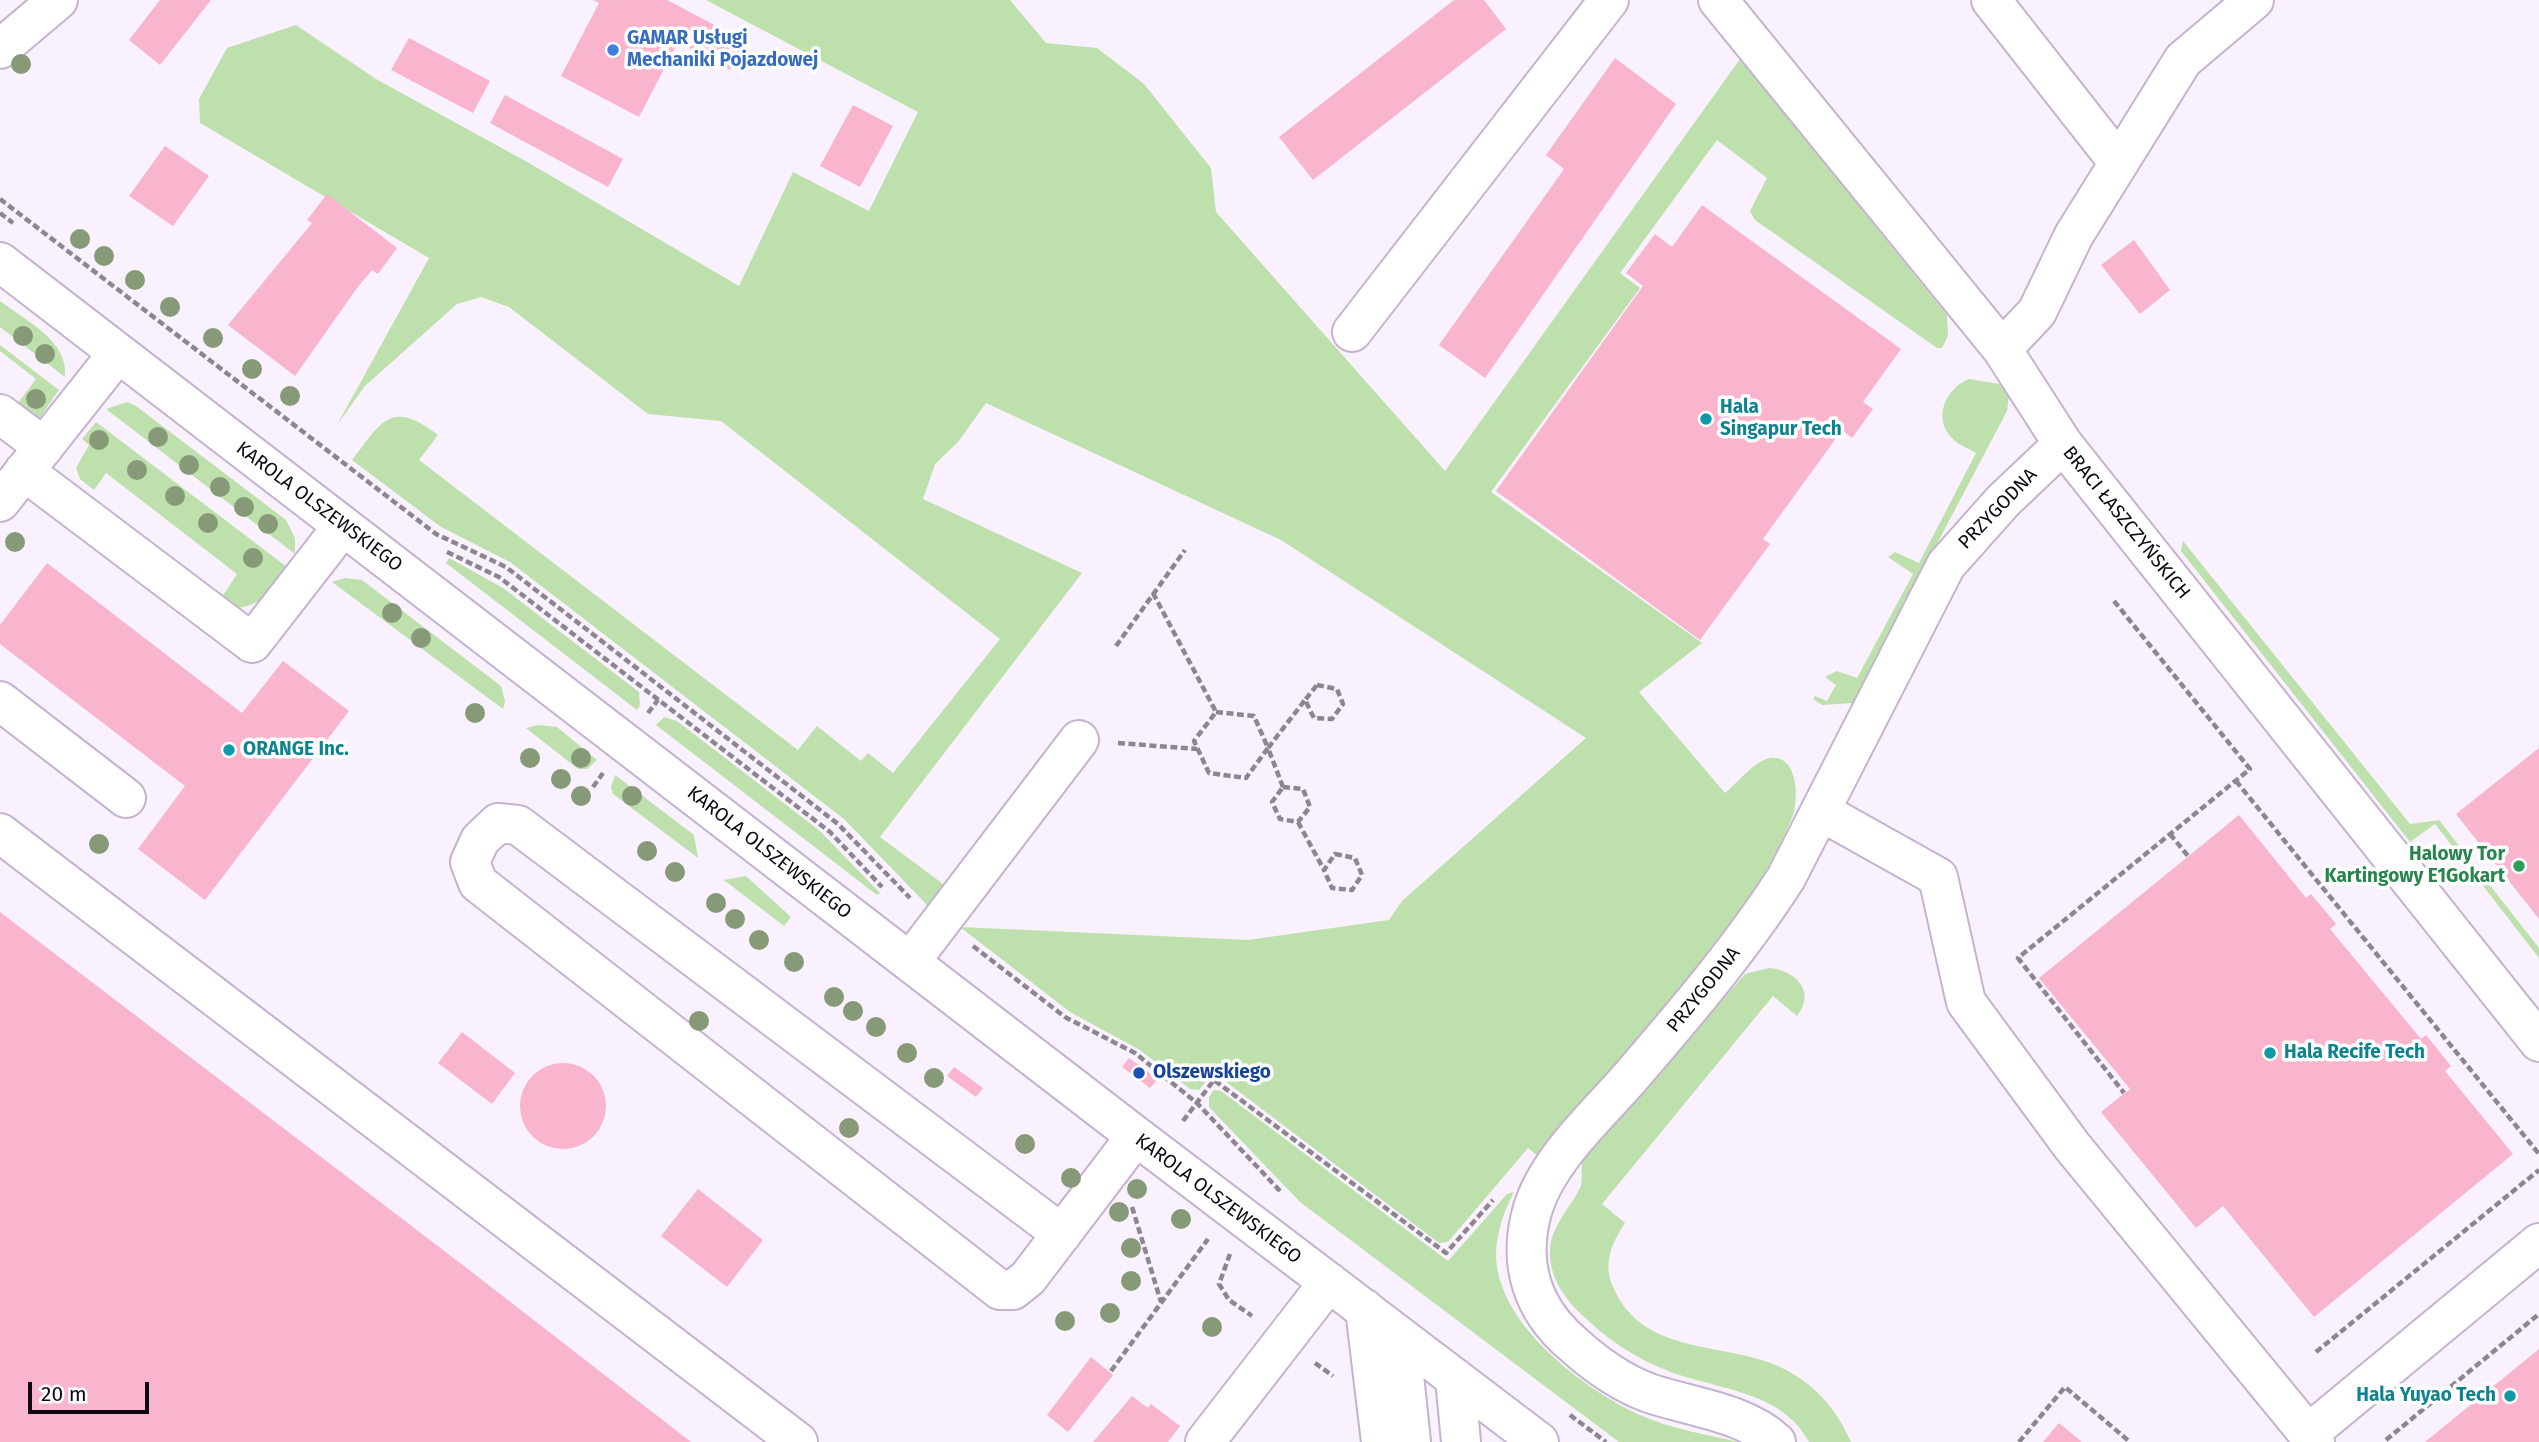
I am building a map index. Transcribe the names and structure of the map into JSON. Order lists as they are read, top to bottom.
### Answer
{
  "streets": {
    "street": ["KAROLA OLSZEWSKIEGO", "PRZYGODNA", "BRACI ŁASZCZYŃSKICH"]
  },
  "crossings": [
    ["PRZYGODNA", "BRACI ŁASZCZYŃSKICH"]
  ],
  "places": [
    "GAMAR Usługi Mechaniki Pojazdowej",
    "Hala Singapur Tech",
    "ORANGE Inc.",
    "Halowy Tor Kartingowy E1Gokart",
    "Hala Recife Tech",
    "Olszewskiego",
    "Hala Yuyao Tech"
  ],
  "scale_bar": "20 m"
}
